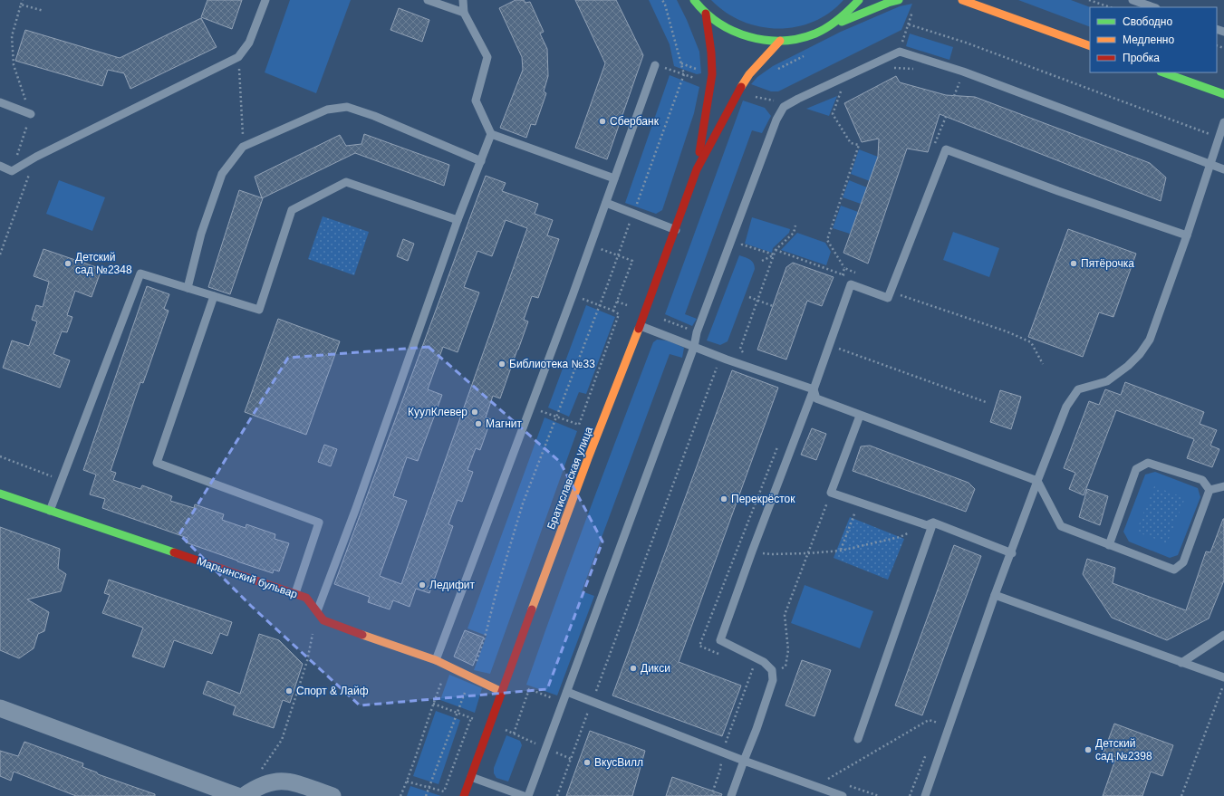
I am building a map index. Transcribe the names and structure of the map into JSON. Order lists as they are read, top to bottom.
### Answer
{
  "streets": {
    "main road": ["Братиславская улица", "Марьинский бульвар"]
  },
  "crossings": [
    ["Братиславская улица", "Марьинский бульвар"]
  ],
  "places": [
    "Сбербанк",
    "Детский сад №2348",
    "Пятёрочка",
    "Библиотека №33",
    "КуулКлевер",
    "Магнит",
    "Перекрёсток",
    "Ледифит",
    "Дикси",
    "Спорт & Лайф",
    "Детский сад №2398",
    "ВкусВилл"
  ],
  "legend": ["Свободно", "Медленно", "Пробка"]
}
